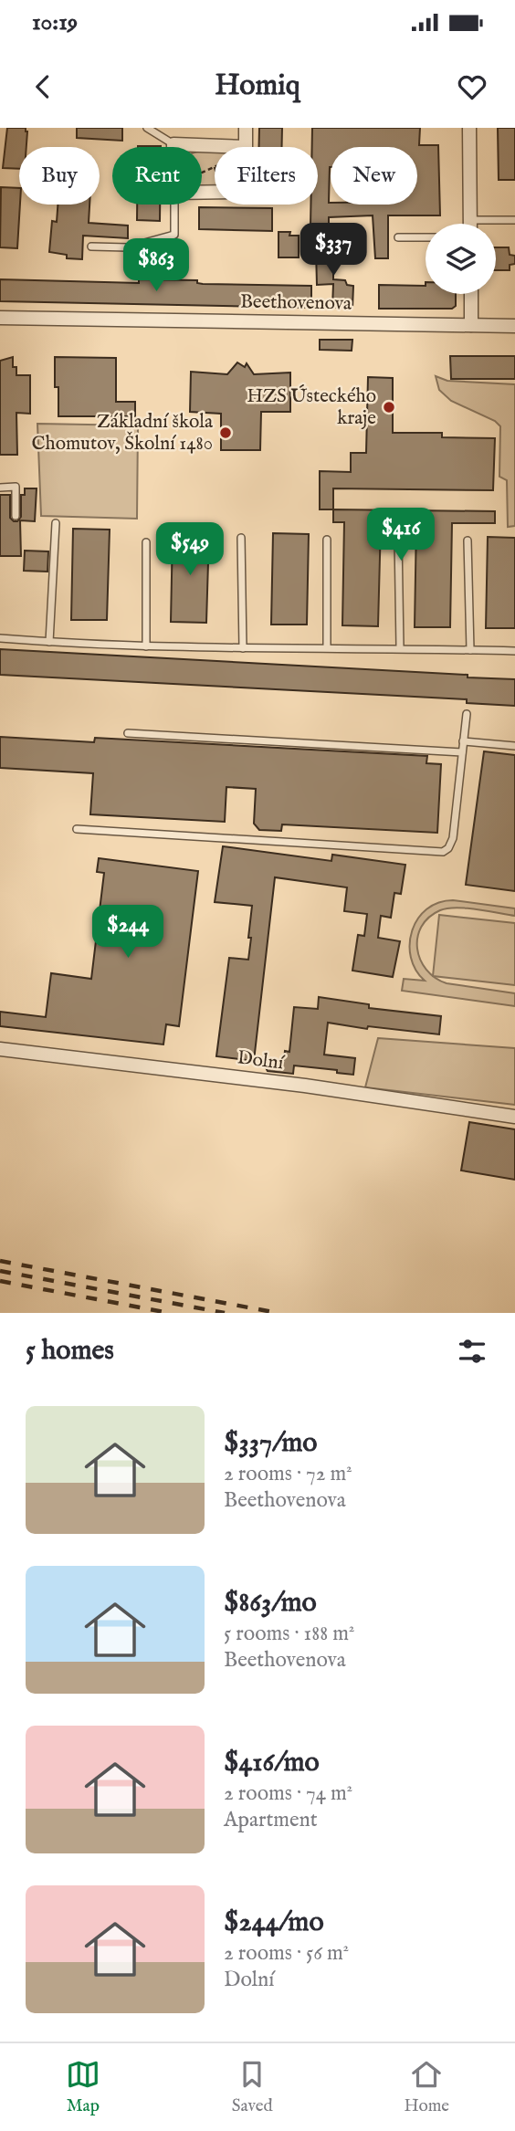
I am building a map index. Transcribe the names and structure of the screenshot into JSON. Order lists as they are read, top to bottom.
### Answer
{
  "streets": {
    "street": ["Beethovenova", "Dolní"]
  },
  "places": ["HZS Ústeckého kraje", "Základní škola Chomutov, Školní 1480"],
  "page": {
    "status": "10:19",
    "header": "Homiq",
    "chip": [
      "Buy",
      "Rent",
      "Filters",
      "New"
    ],
    "price": [
      "$337",
      "$863",
      "$416",
      "$549",
      "$244"
    ],
    "heading": "5 homes",
    "list": [
      {
        "name": "$337/mo",
        "note": "2 rooms · 72 m² · Beethovenova"
      },
      {
        "name": "$863/mo",
        "note": "5 rooms · 188 m² · Beethovenova"
      },
      {
        "name": "$416/mo",
        "note": "2 rooms · 74 m² · Apartment"
      },
      {
        "name": "$244/mo",
        "note": "2 rooms · 56 m² · Dolní"
      }
    ],
    "tabs": ["Map", "Saved", "Home"]
  }
}
